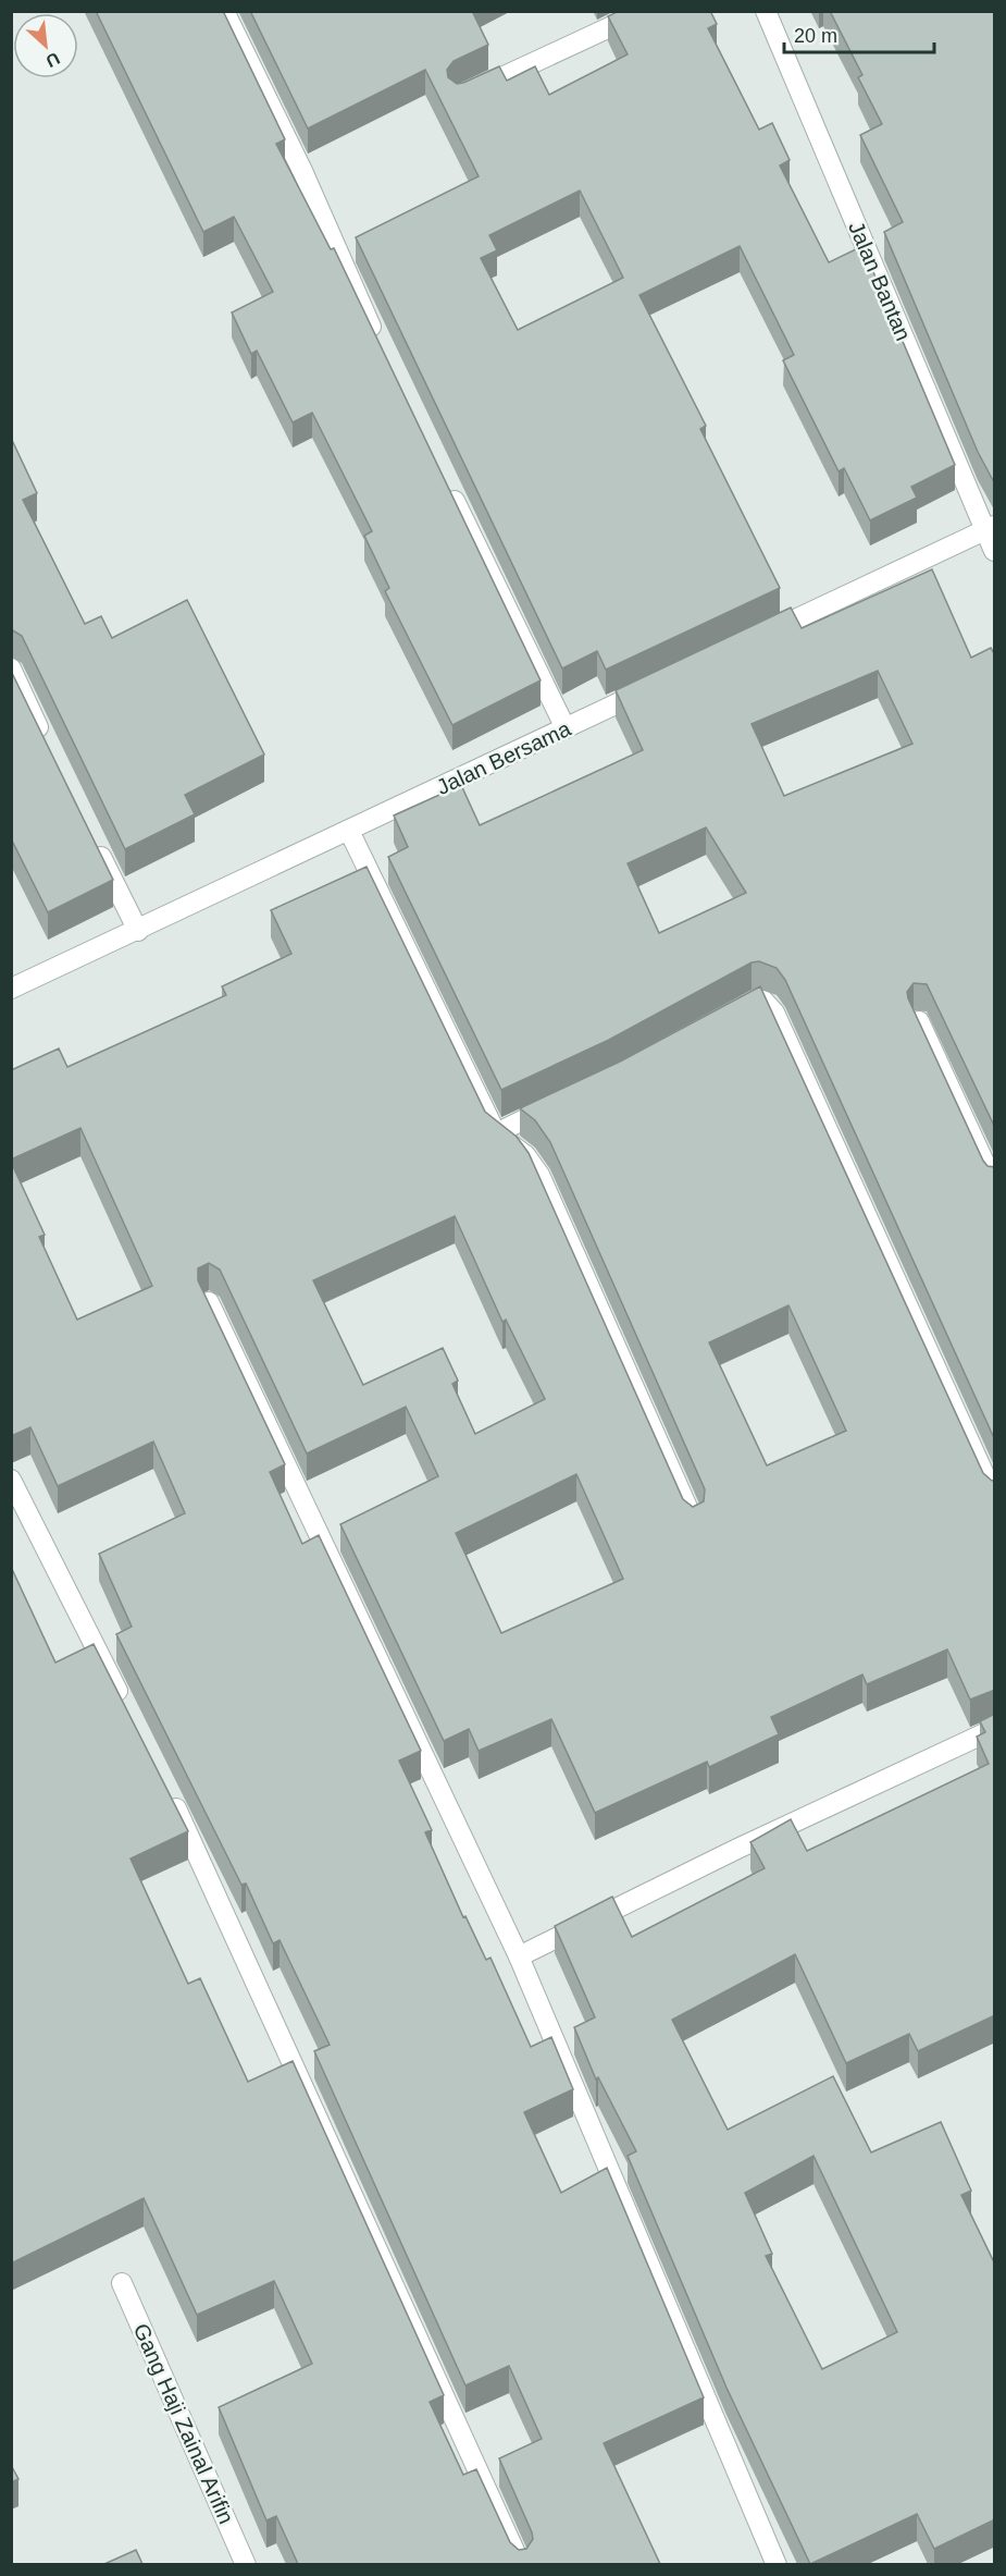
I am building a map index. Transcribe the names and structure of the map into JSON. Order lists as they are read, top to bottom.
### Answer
{
  "streets": {
    "street": ["Jalan Bantan", "Jalan Bersama", "Gang Haji Zainal Arifin"]
  },
  "scale_bar": "20 m",
  "north": "bottom right"
}
